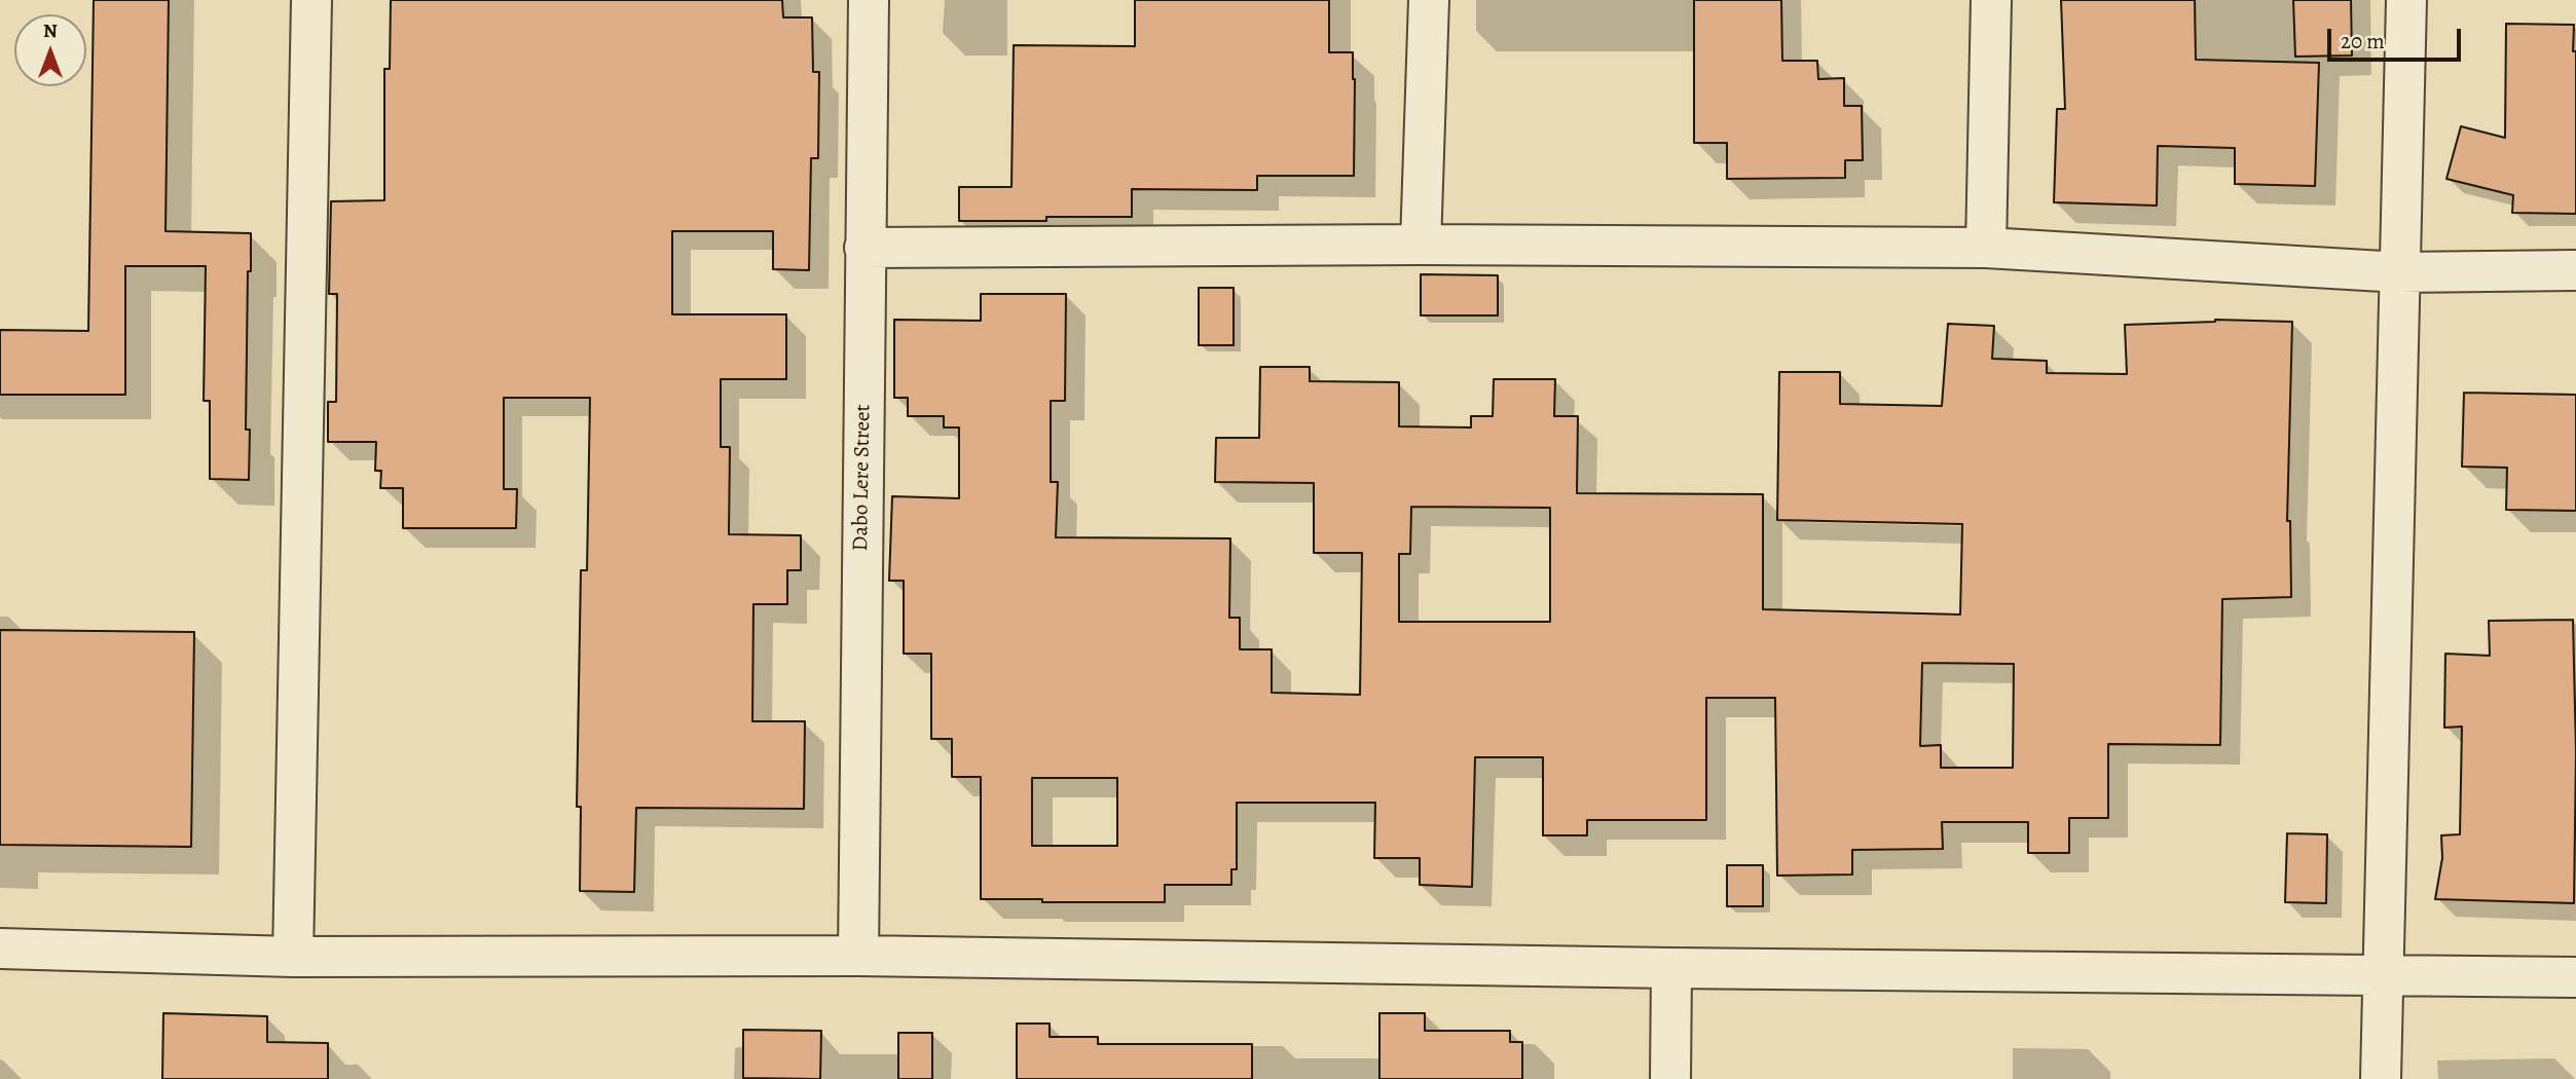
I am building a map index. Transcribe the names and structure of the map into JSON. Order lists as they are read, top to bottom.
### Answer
{
  "streets": {
    "street": ["Dabo Lere Street"]
  },
  "scale_bar": "20 m",
  "north": "top"
}
